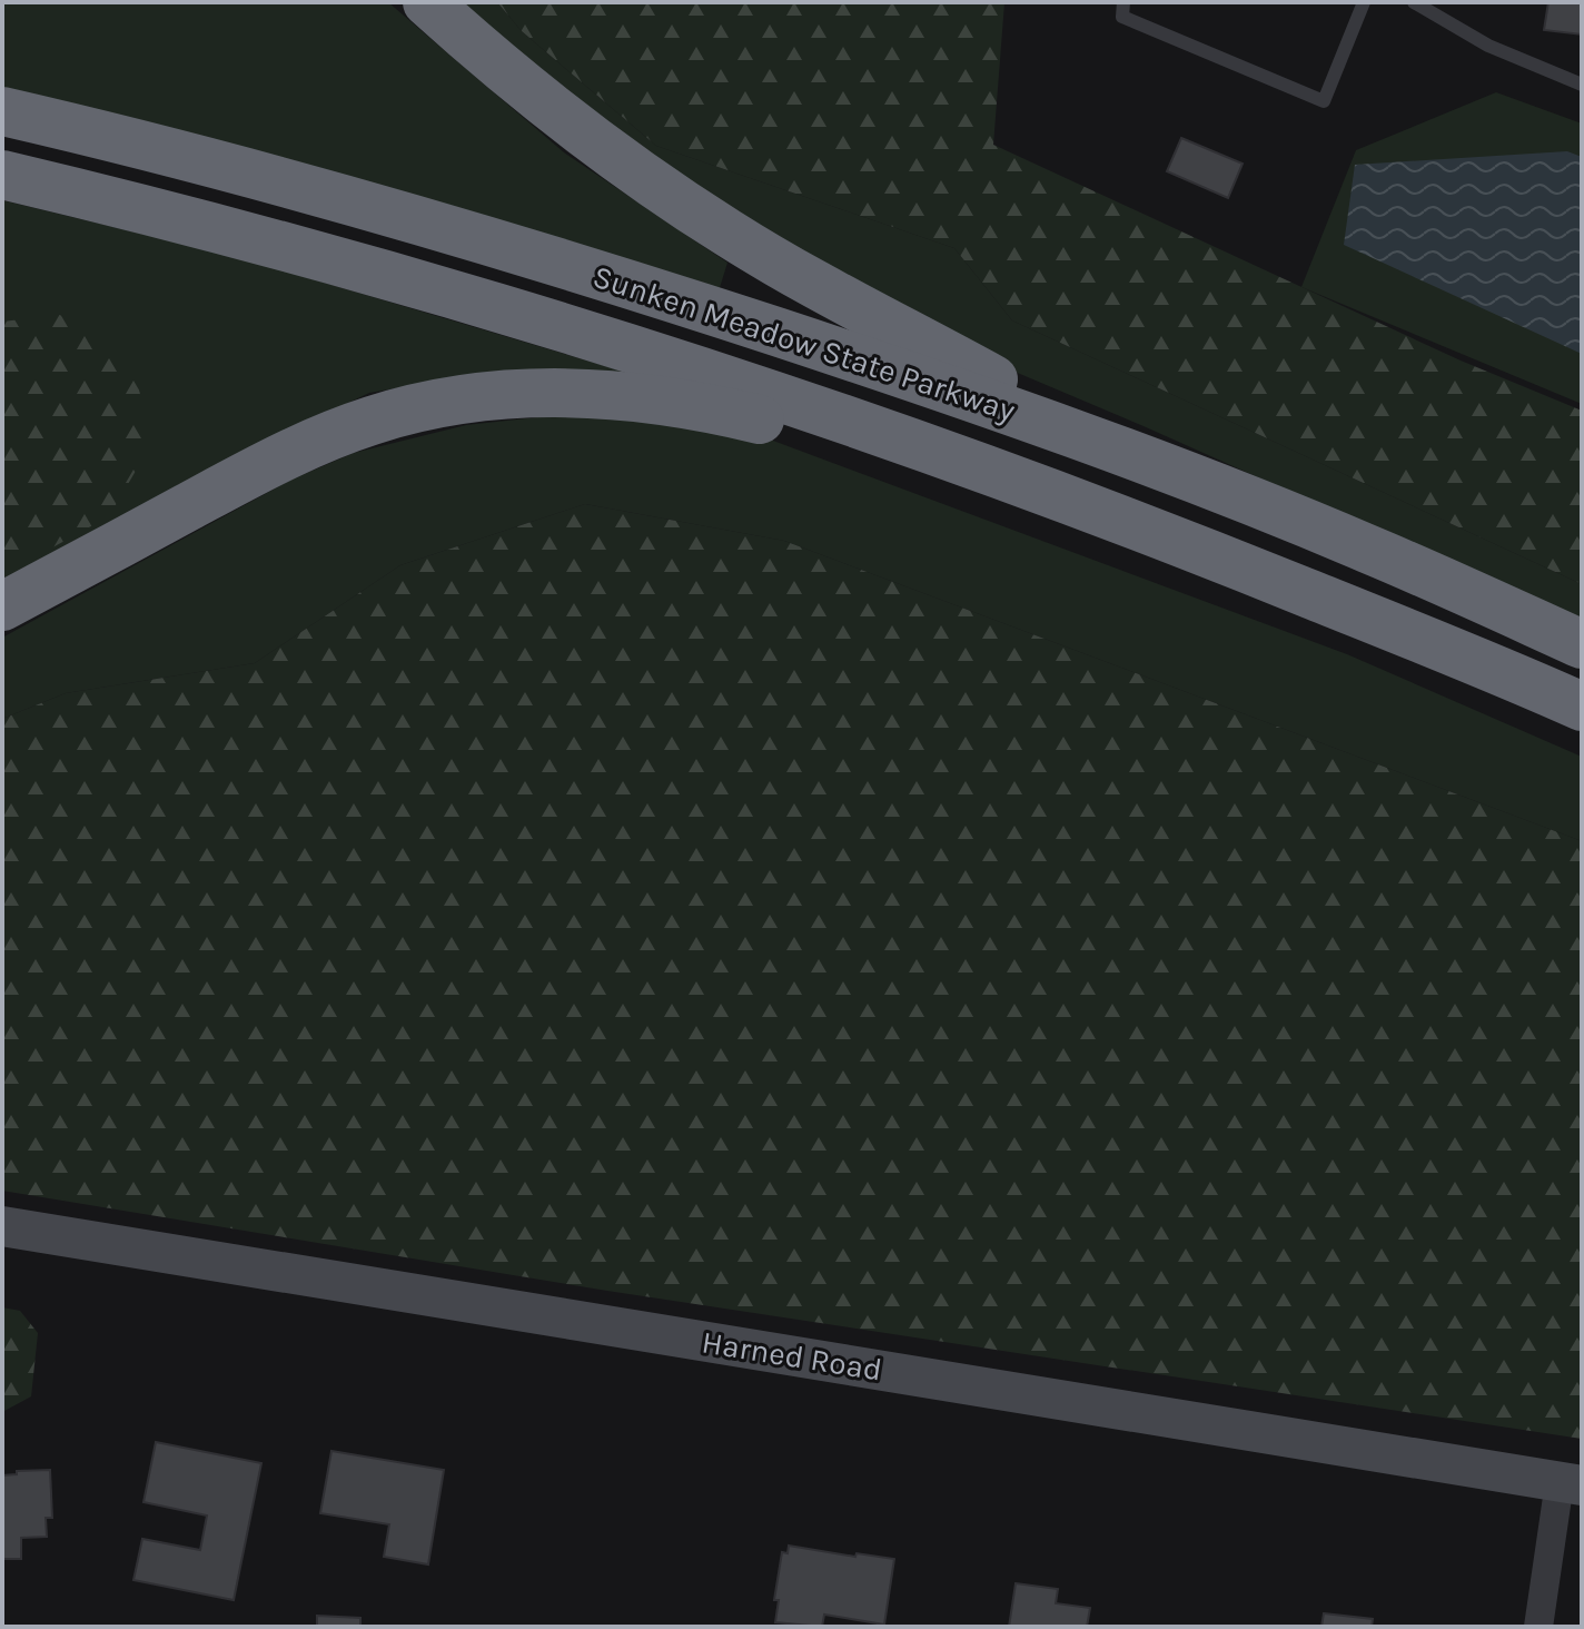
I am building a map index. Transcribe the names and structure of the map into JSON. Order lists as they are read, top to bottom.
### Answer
{
  "streets": {
    "highway": ["Sunken Meadow State Parkway"],
    "main road": ["Harned Road"]
  }
}
